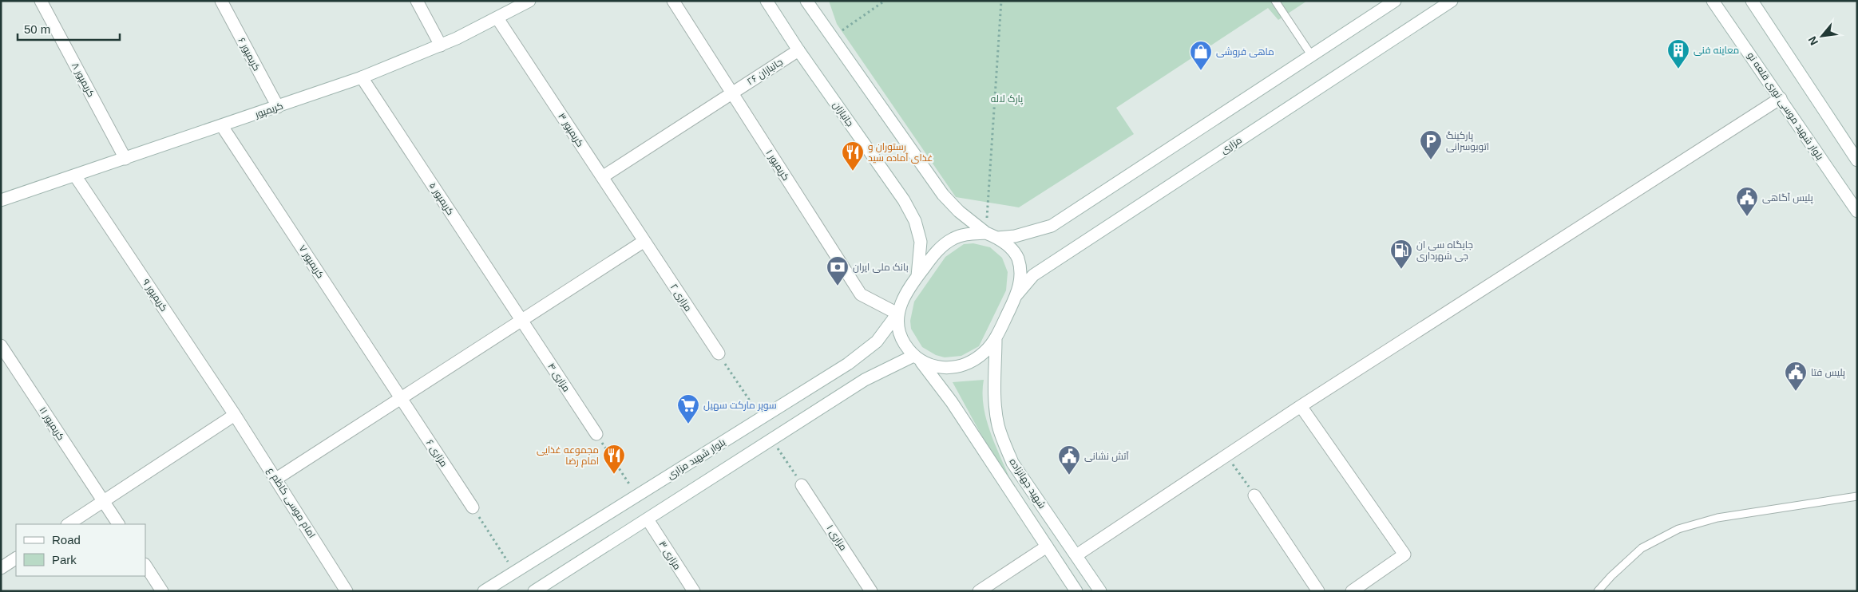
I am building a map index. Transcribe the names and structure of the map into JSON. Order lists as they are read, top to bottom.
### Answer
{
  "streets": {
    "street": [
      "کریمپور ۶",
      "جانبازان ۲۶",
      "کریمپور ۸",
      "بلوار شهید موسی نوری قلعه نو",
      "کریمپور",
      "جانبازان",
      "کریمپور ۳",
      "مزاری",
      "کریمپور ۱",
      "کریمپور ۵",
      "کریمپور ۷",
      "کریمپور ۹",
      "مزاری ۲",
      "مزاری ۴",
      "کریمپور ۱۱",
      "مزاری ۶",
      "بلوار شهید مزاری",
      "شهید جهانزاده",
      "امام موسی کاظم ع",
      "مزاری ۱",
      "مزاری ۳"
    ]
  },
  "crossings": [
    ["کریمپور ۶", "کریمپور"],
    ["جانبازان ۲۶", "جانبازان"],
    ["جانبازان ۲۶", "کریمپور ۳"],
    ["جانبازان ۲۶", "کریمپور ۱"],
    ["کریمپور ۸", "کریمپور"],
    ["کریمپور", "کریمپور ۳"],
    ["کریمپور", "کریمپور ۵"],
    ["کریمپور", "کریمپور ۷"],
    ["کریمپور", "کریمپور ۹"],
    ["جانبازان", "مزاری"],
    ["جانبازان", "کریمپور ۱"],
    ["جانبازان", "بلوار شهید مزاری"],
    ["جانبازان", "شهید جهانزاده"],
    ["کریمپور ۳", "مزاری ۲"],
    ["مزاری", "کریمپور ۱"],
    ["مزاری", "بلوار شهید مزاری"],
    ["مزاری", "شهید جهانزاده"],
    ["کریمپور ۱", "بلوار شهید مزاری"],
    ["کریمپور ۱", "شهید جهانزاده"],
    ["کریمپور ۵", "مزاری ۴"],
    ["کریمپور ۷", "مزاری ۶"],
    ["کریمپور ۹", "امام موسی کاظم ع"],
    ["بلوار شهید مزاری", "شهید جهانزاده"]
  ],
  "parks": ["پارک لاله"],
  "places": {
    "building": ["معاینه فنی"],
    "shop": ["ماهی فروشی"],
    "parking": ["پارکینگ اتوبوسرانی"],
    "restaurant": ["رستوران و غذای آماده سید", "مجموعه غذایی امام رضا"],
    "public building": ["پلیس آگاهی", "پلیس فتا", "آتش نشانی"],
    "fuel station": ["جایگاه سی ان جی شهرداری"],
    "bank": ["بانک ملی ایران"],
    "supermarket": ["سوپر مارکت سهیل"]
  },
  "legend": ["Road", "Park"],
  "scale_bar": "50 m",
  "north": "bottom left"
}
